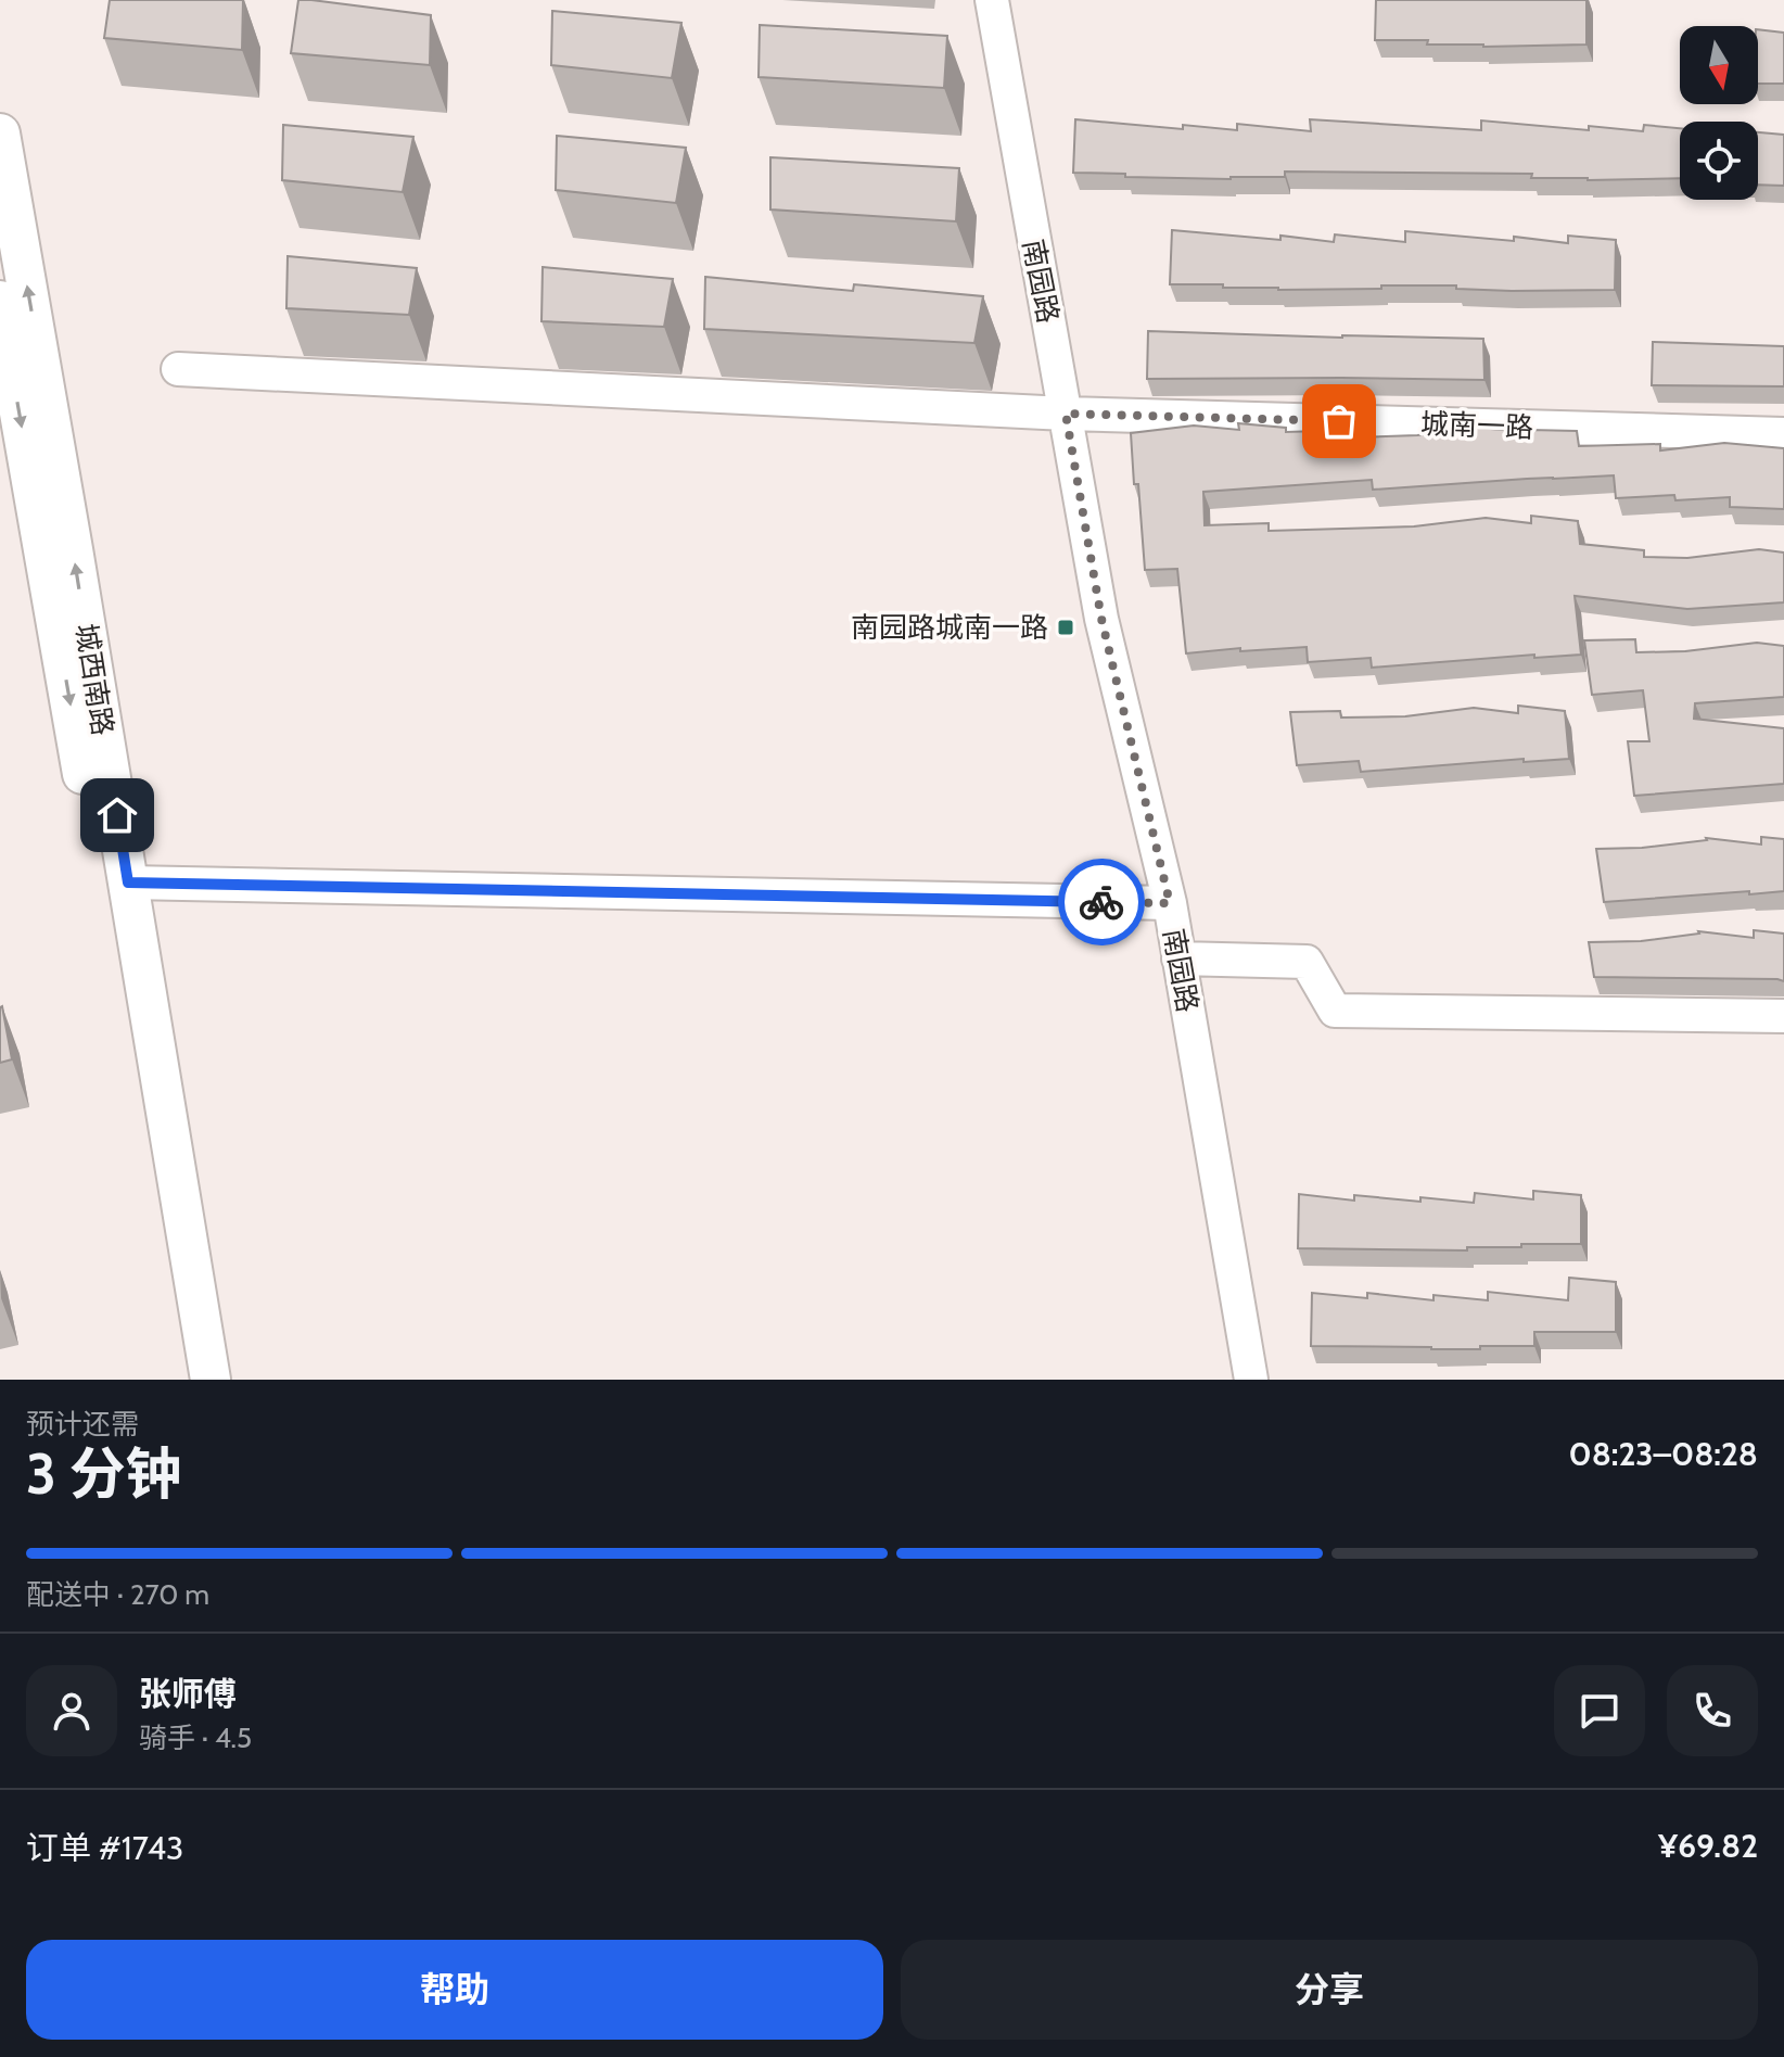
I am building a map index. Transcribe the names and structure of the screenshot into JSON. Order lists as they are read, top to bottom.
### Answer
{
  "streets": {
    "main road": ["城西南路"],
    "street": ["南园路", "城南一路"]
  },
  "crossings": [
    ["南园路", "城南一路"]
  ],
  "places": {
    "transit": ["南园路城南一路"]
  },
  "north": "bottom",
  "page": {
    "heading": ["3 分钟", "预计还需", "08:23–08:28"],
    "panel": [
      "张师傅",
      "骑手 · 4.5",
      "订单 #1743",
      "¥69.82"
    ],
    "bar": "配送中 · 270 m",
    "buttons": ["帮助", "分享"]
  }
}
